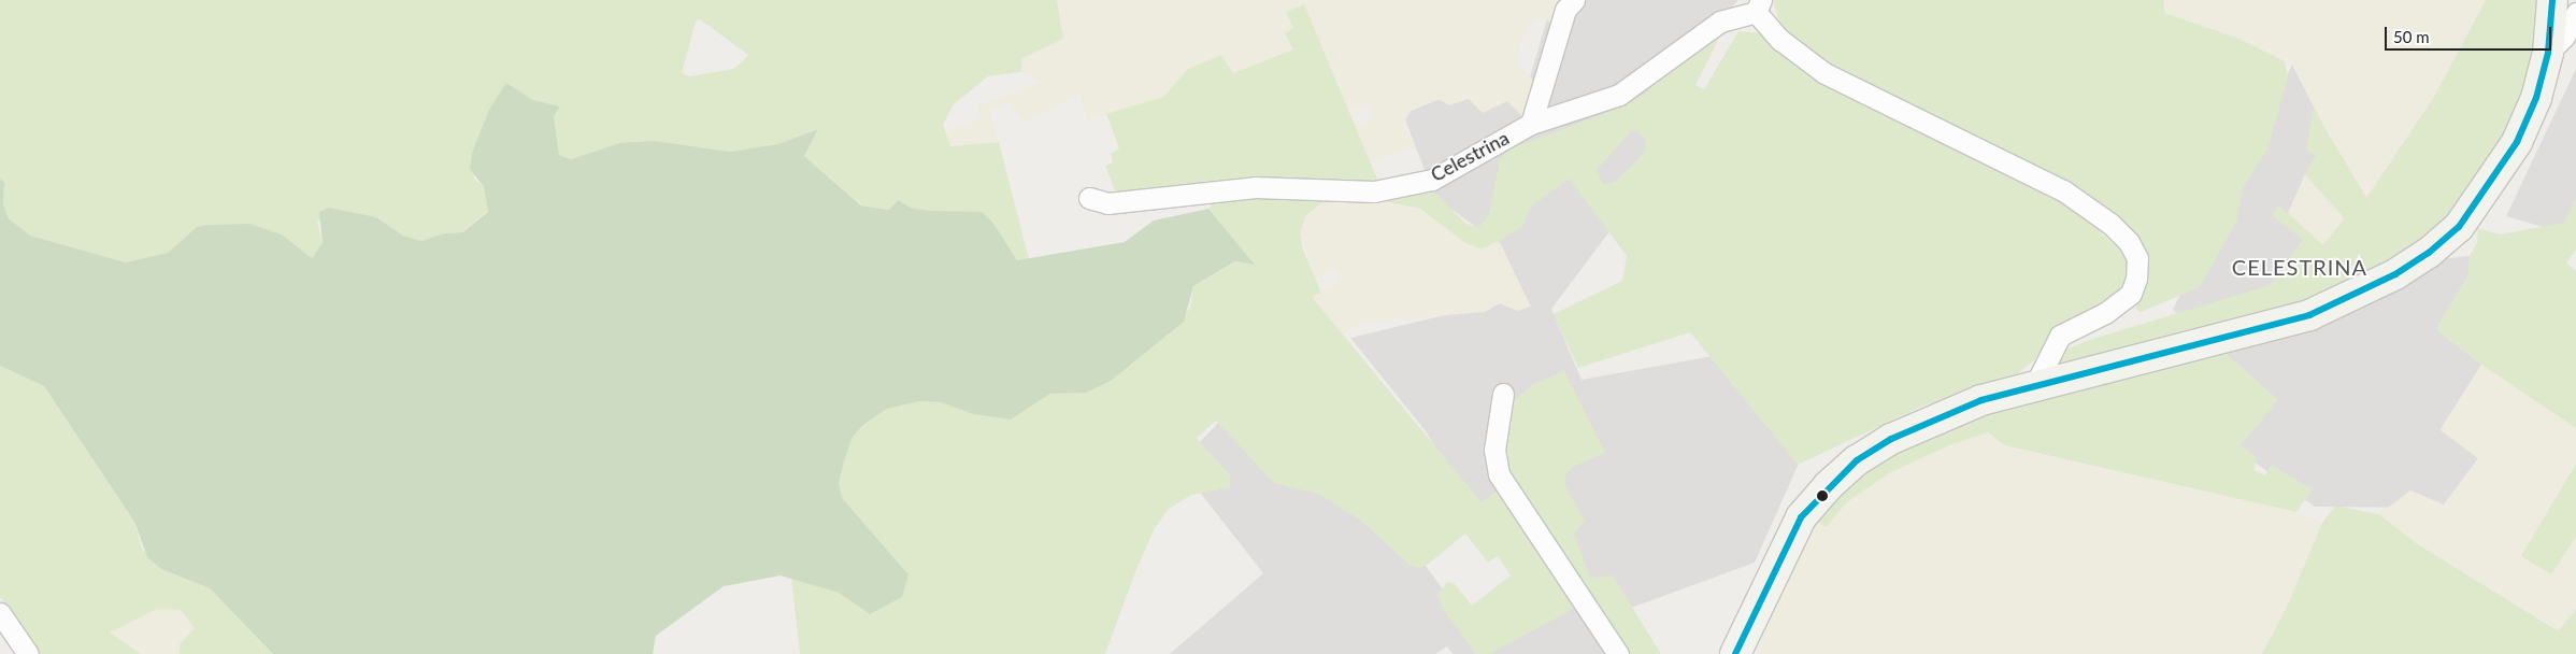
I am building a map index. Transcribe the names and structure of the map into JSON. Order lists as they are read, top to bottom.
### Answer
{
  "streets": {
    "street": ["Celestrina"]
  },
  "districts": ["CELESTRINA"],
  "scale_bar": "50 m"
}
